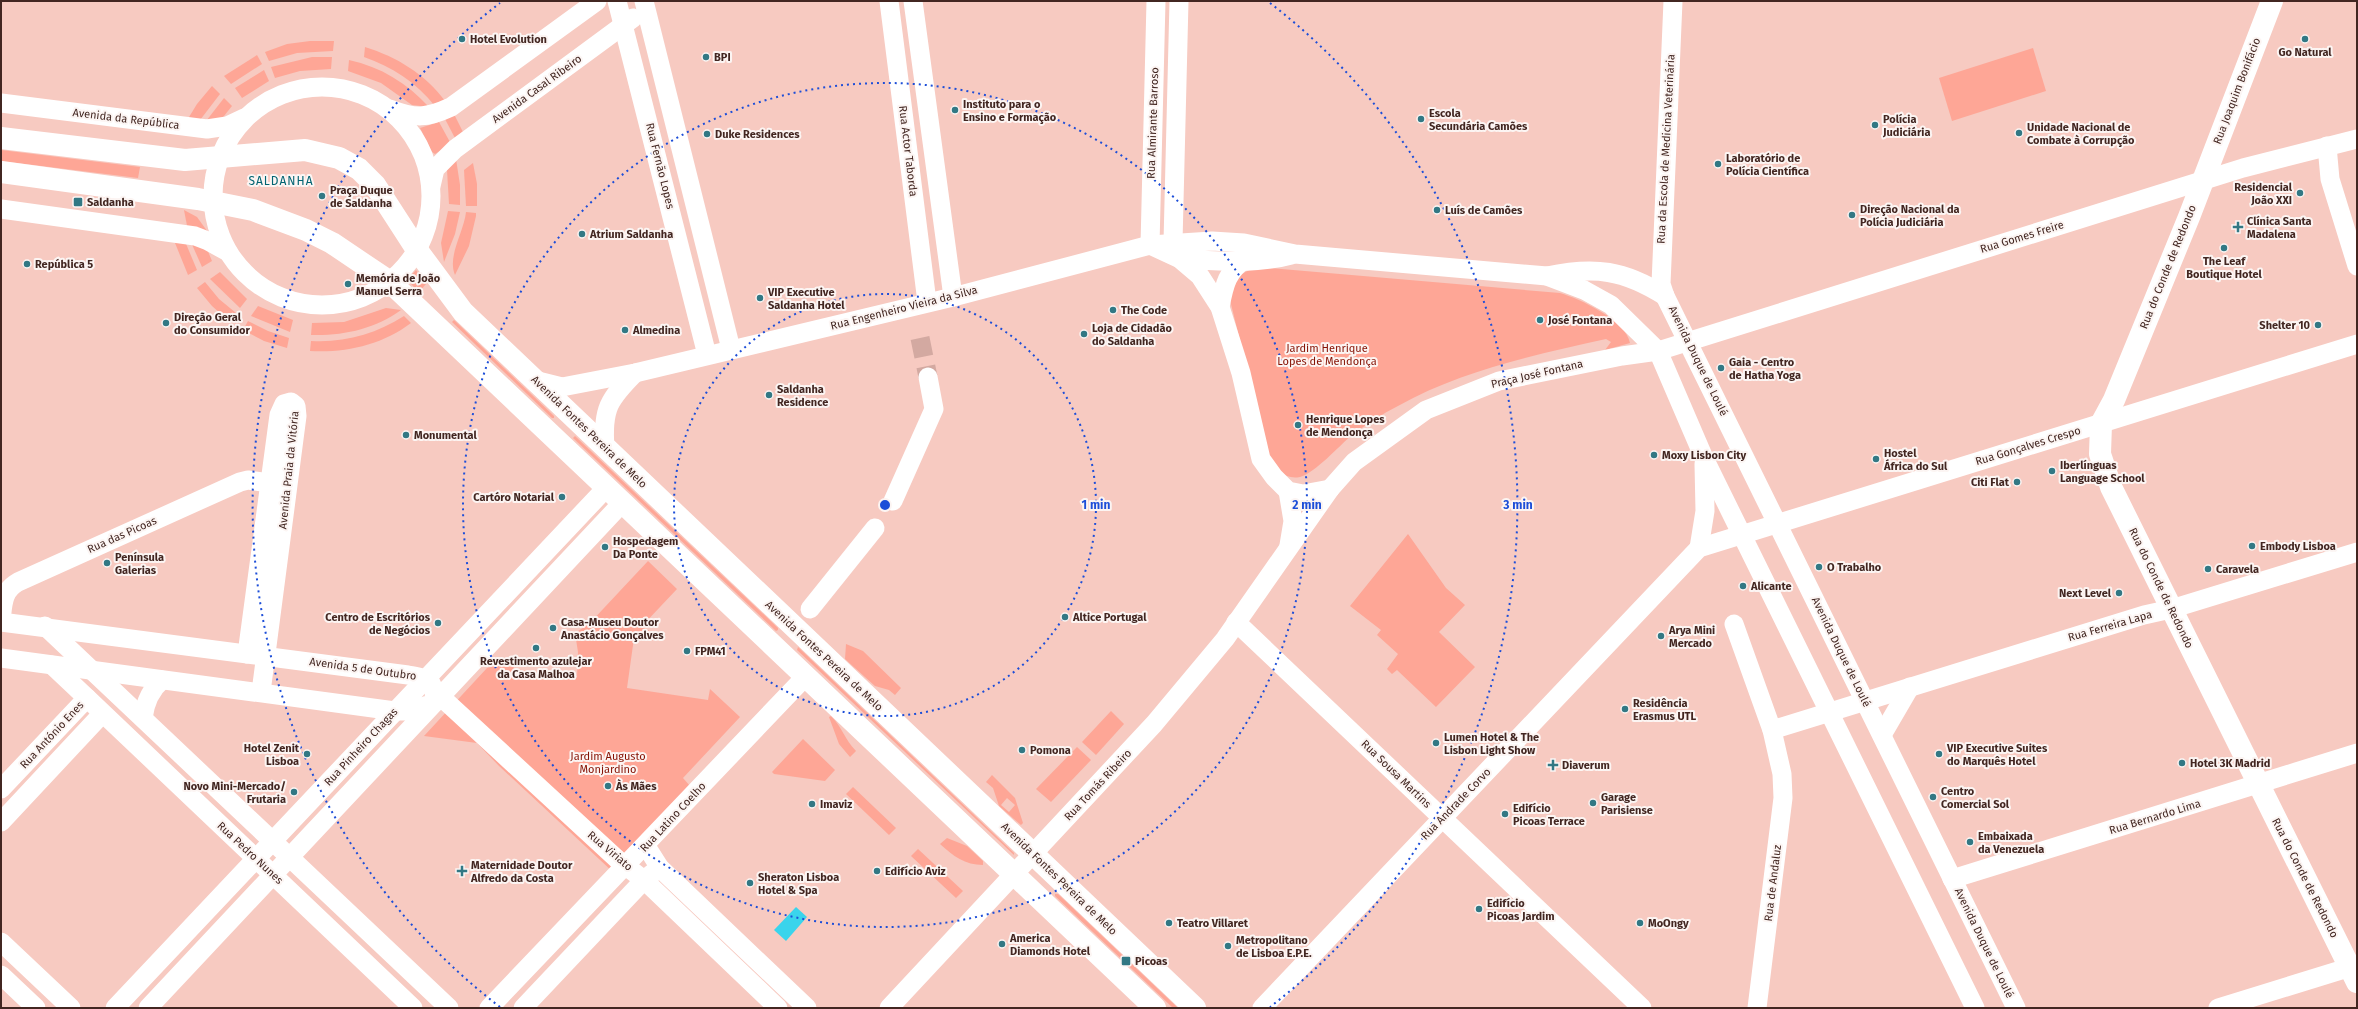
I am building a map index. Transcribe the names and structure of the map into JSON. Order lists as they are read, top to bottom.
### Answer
{
  "streets": {
    "main road": ["Rua Joaquim Bonifácio", "Rua do Conde de Redondo", "Avenida Fontes Pereira de Melo"],
    "street": [
      "Avenida Casal Ribeiro",
      "Avenida da República",
      "Rua Almirante Barroso",
      "Rua da Escola de Medicina Veterinária",
      "Rua Actor Taborda",
      "Rua Fernão Lopes",
      "Rua Gomes Freire",
      "Rua Engenheiro Vieira da Silva",
      "Avenida Duque de Loulé",
      "Praça José Fontana",
      "Rua Gonçalves Crespo",
      "Avenida Praia da Vitória",
      "Rua das Picoas",
      "Rua Ferreira Lapa",
      "Avenida 5 de Outubro",
      "Rua António Enes",
      "Rua Pinheiro Chagas",
      "Rua Sousa Martins",
      "Rua Tomás Ribeiro",
      "Rua Andrade Corvo",
      "Rua Latino Coelho",
      "Rua Bernardo Lima",
      "Rua Viriato",
      "Rua Pedro Nunes",
      "Rua de Andaluz"
    ]
  },
  "crossings": [
    ["Avenida Casal Ribeiro", "Rua Fernão Lopes"],
    ["Rua Joaquim Bonifácio", "Rua Gomes Freire"],
    ["Rua Joaquim Bonifácio", "Rua do Conde de Redondo"],
    ["Rua Almirante Barroso", "Rua Engenheiro Vieira da Silva"],
    ["Rua da Escola de Medicina Veterinária", "Avenida Duque de Loulé"],
    ["Rua Actor Taborda", "Rua Engenheiro Vieira da Silva"],
    ["Rua Fernão Lopes", "Rua Engenheiro Vieira da Silva"],
    ["Rua Gomes Freire", "Rua do Conde de Redondo"],
    ["Rua Gomes Freire", "Avenida Duque de Loulé"],
    ["Rua Gomes Freire", "Praça José Fontana"],
    ["Rua do Conde de Redondo", "Rua Gonçalves Crespo"],
    ["Rua do Conde de Redondo", "Rua Ferreira Lapa"],
    ["Rua do Conde de Redondo", "Rua Bernardo Lima"],
    ["Rua Engenheiro Vieira da Silva", "Avenida Fontes Pereira de Melo"],
    ["Avenida Duque de Loulé", "Praça José Fontana"],
    ["Avenida Duque de Loulé", "Rua Gonçalves Crespo"],
    ["Avenida Duque de Loulé", "Rua Ferreira Lapa"],
    ["Avenida Duque de Loulé", "Rua Bernardo Lima"],
    ["Praça José Fontana", "Rua Tomás Ribeiro"],
    ["Avenida Fontes Pereira de Melo", "Rua Tomás Ribeiro"],
    ["Rua Gonçalves Crespo", "Rua Andrade Corvo"],
    ["Avenida Praia da Vitória", "Rua das Picoas"],
    ["Avenida Praia da Vitória", "Avenida 5 de Outubro"],
    ["Rua das Picoas", "Avenida 5 de Outubro"],
    ["Rua Ferreira Lapa", "Rua de Andaluz"],
    ["Avenida 5 de Outubro", "Rua Pinheiro Chagas"],
    ["Avenida 5 de Outubro", "Rua Viriato"],
    ["Rua António Enes", "Rua Pedro Nunes"],
    ["Rua Pinheiro Chagas", "Rua Viriato"],
    ["Rua Pinheiro Chagas", "Rua Pedro Nunes"],
    ["Rua Sousa Martins", "Rua Tomás Ribeiro"],
    ["Rua Sousa Martins", "Rua Andrade Corvo"],
    ["Rua Latino Coelho", "Rua Viriato"]
  ],
  "districts": ["SALDANHA"],
  "parks": ["Jardim Henrique Lopes de Mendonça", "Jardim Augusto Monjardino"],
  "places": {
    "other": [
      "Hotel Evolution",
      "Go Natural",
      "BPI",
      "Instituto para o Ensino e Formação",
      "Escola Secundária Camões",
      "Polícia Judiciária",
      "Unidade Nacional de Combate à Corrupção",
      "Duke Residences",
      "Laboratório de Polícia Científica",
      "Residencial João XXI",
      "Praça Duque de Saldanha",
      "Luís de Camões",
      "Direção Nacional da Polícia Judiciária",
      "Atrium Saldanha",
      "The Leaf Boutique Hotel",
      "República 5",
      "Memória de João Manuel Serra",
      "VIP Executive Saldanha Hotel",
      "The Code",
      "José Fontana",
      "Direção Geral do Consumidor",
      "Shelter 10",
      "Almedina",
      "Loja de Cidadão do Saldanha",
      "Gaia - Centro de Hatha Yoga",
      "Saldanha Residence",
      "Henrique Lopes de Mendonça",
      "Monumental",
      "Moxy Lisbon City",
      "Hostel África do Sul",
      "Iberlínguas Language School",
      "Citi Flat",
      "Cartóro Notarial",
      "Embody Lisboa",
      "Hospedagem Da Ponte",
      "Península Galerias",
      "O Trabalho",
      "Caravela",
      "Alicante",
      "Next Level",
      "Altice Portugal",
      "Centro de Escritórios de Negócios",
      "Casa-Museu Doutor Anastácio Gonçalves",
      "Arya Mini Mercado",
      "Revestimento azulejar da Casa Malhoa",
      "FPM41",
      "Residência Erasmus UTL",
      "Lumen Hotel & The Lisbon Light Show",
      "Pomona",
      "Hotel Zenit Lisboa",
      "VIP Executive Suites do Marquês Hotel",
      "Hotel 3K Madrid",
      "Às Mães",
      "Novo Mini-Mercado/ Frutaria",
      "Centro Comercial Sol",
      "Garage Parisiense",
      "Imaviz",
      "Edifício Picoas Terrace",
      "Embaixada da Venezuela",
      "Edifício Aviz",
      "Sheraton Lisboa Hotel & Spa",
      "Edifício Picoas Jardim",
      "Teatro Villaret",
      "MoOngy",
      "America Diamonds Hotel",
      "Metropolitano de Lisboa E.P.E."
    ],
    "transit": ["Saldanha", "Picoas"],
    "health": ["Clínica Santa Madalena", "Diaverum", "Maternidade Doutor Alfredo da Costa"]
  },
  "rings": ["1 min", "2 min", "3 min"]
}
